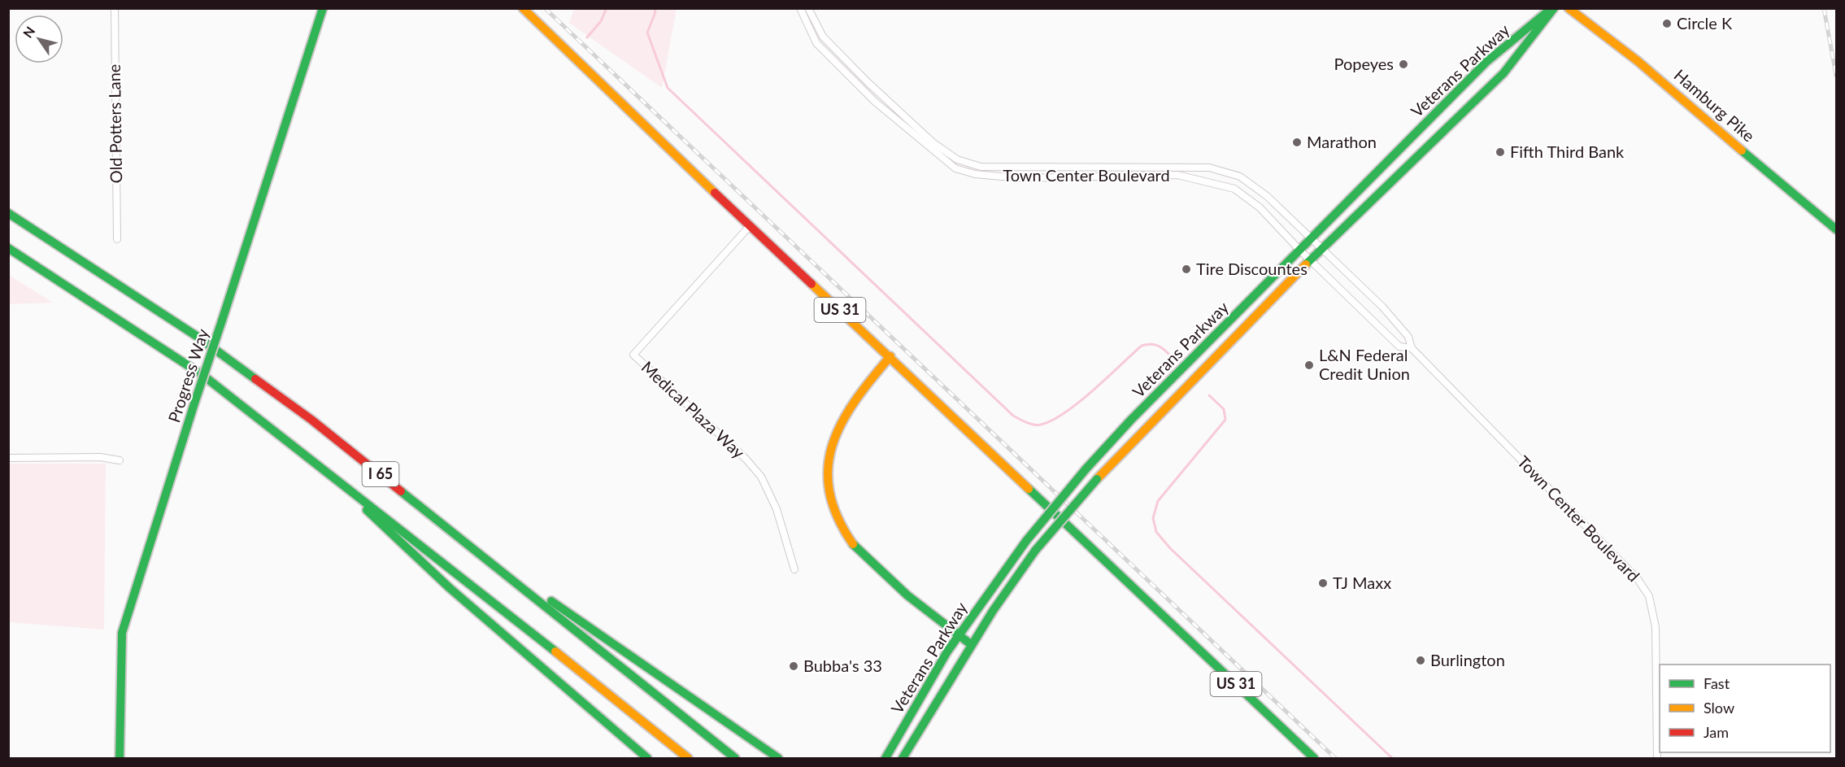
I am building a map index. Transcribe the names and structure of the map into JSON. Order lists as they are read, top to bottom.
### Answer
{
  "streets": {
    "main road": [
      "Veterans Parkway",
      "Hamburg Pike",
      "US 31",
      "Progress Way",
      "I 65"
    ],
    "street": ["Old Potters Lane", "Town Center Boulevard", "Medical Plaza Way"]
  },
  "crossings": [
    ["Veterans Parkway", "Town Center Boulevard"],
    ["US 31", "Medical Plaza Way"]
  ],
  "places": [
    "Circle K",
    "Popeyes",
    "Marathon",
    "Fifth Third Bank",
    "Tire Discountes",
    "L&N Federal Credit Union",
    "TJ Maxx",
    "Burlington",
    "Bubba's 33"
  ],
  "legend": ["Fast", "Slow", "Jam"],
  "north": "top left"
}
